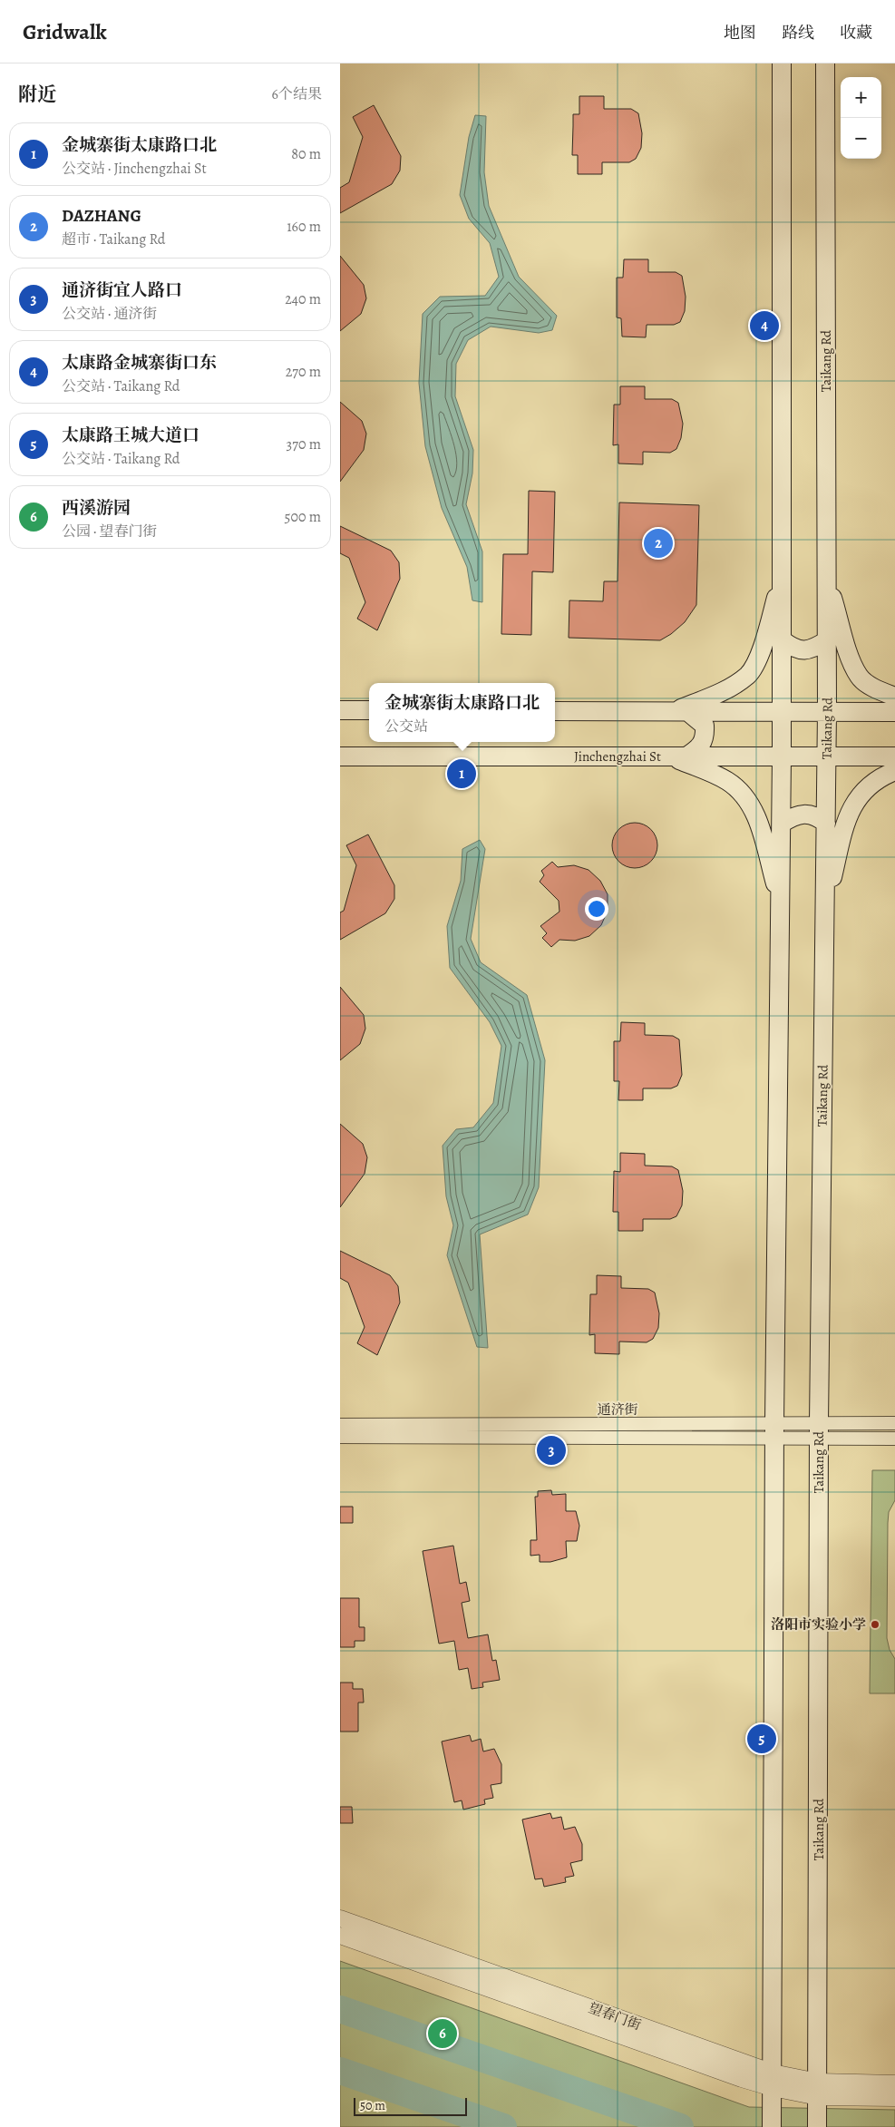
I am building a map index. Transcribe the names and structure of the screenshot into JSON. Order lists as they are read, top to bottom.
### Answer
{
  "streets": {
    "main road": ["Taikang Rd", "Jinchengzhai St"],
    "street": ["通济街", "望春门街"]
  },
  "crossings": [
    ["Taikang Rd", "Jinchengzhai St"],
    ["Taikang Rd", "通济街"],
    ["Taikang Rd", "望春门街"]
  ],
  "places": ["洛阳市实验小学"],
  "scale_bar": "50 m",
  "page": {
    "header": "Gridwalk",
    "nav": ["地图", "路线", "收藏"],
    "heading": ["附近", "6个结果"],
    "map_buttons": ["+", "−"],
    "list": [
      {
        "mark": "1",
        "name": "金城寨街太康路口北",
        "note": "公交站 · Jinchengzhai St",
        "value": "80 m"
      },
      {
        "mark": "2",
        "name": "DAZHANG",
        "note": "超市 · Taikang Rd",
        "value": "160 m"
      },
      {
        "mark": "3",
        "name": "通济街宜人路口",
        "note": "公交站 · 通济街",
        "value": "240 m"
      },
      {
        "mark": "4",
        "name": "太康路金城寨街口东",
        "note": "公交站 · Taikang Rd",
        "value": "270 m"
      },
      {
        "mark": "5",
        "name": "太康路王城大道口",
        "note": "公交站 · Taikang Rd",
        "value": "370 m"
      },
      {
        "mark": "6",
        "name": "西溪游园",
        "note": "公园 · 望春门街",
        "value": "500 m"
      }
    ],
    "pins": [
      "4",
      "2",
      "1",
      "3",
      "5",
      "6"
    ],
    "popup": ["金城寨街太康路口北", "公交站"],
    "scale": "50 m"
  }
}
